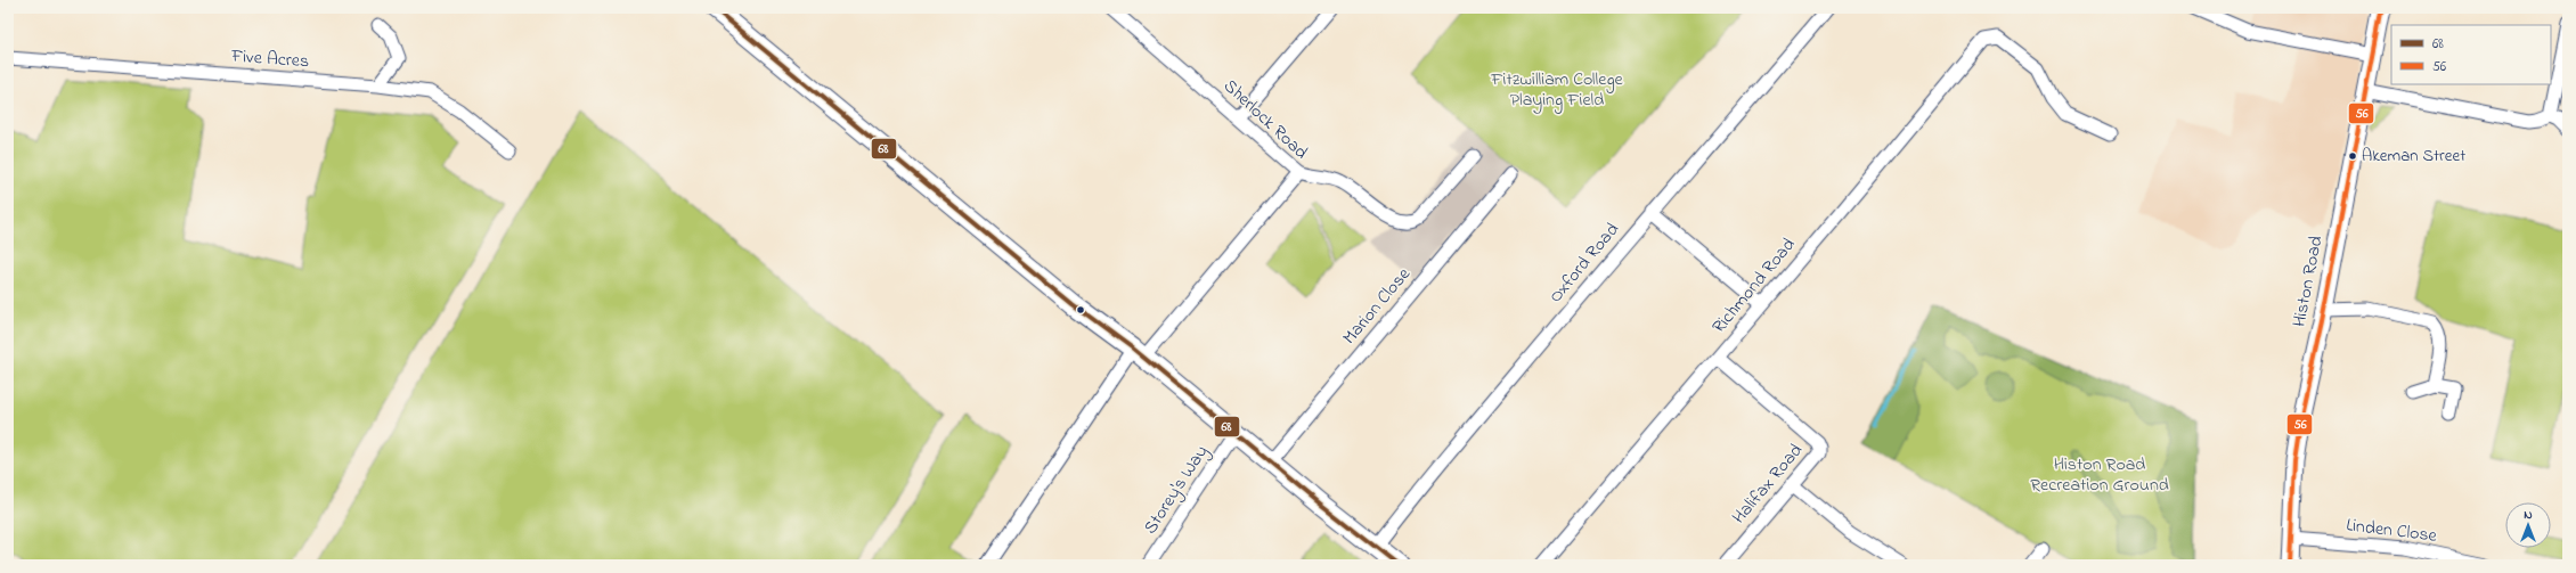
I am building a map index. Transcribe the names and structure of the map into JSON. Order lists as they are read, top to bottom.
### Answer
{
  "streets": {
    "main road": ["Histon Road"],
    "street": [
      "Five Acres",
      "Sherlock Road",
      "Oxford Road",
      "Richmond Road",
      "Marion Close",
      "Halifax Road",
      "Storey's Way",
      "Linden Close"
    ]
  },
  "crossings": [
    ["Histon Road", "Linden Close"],
    ["Richmond Road", "Halifax Road"]
  ],
  "parks": ["Fitzwilliam College Playing Field", "Histon Road Recreation Ground"],
  "places": ["Akeman Street"],
  "lines": ["transit line 68", "transit line 56"],
  "legend": ["68", "56"],
  "north": "top"
}
